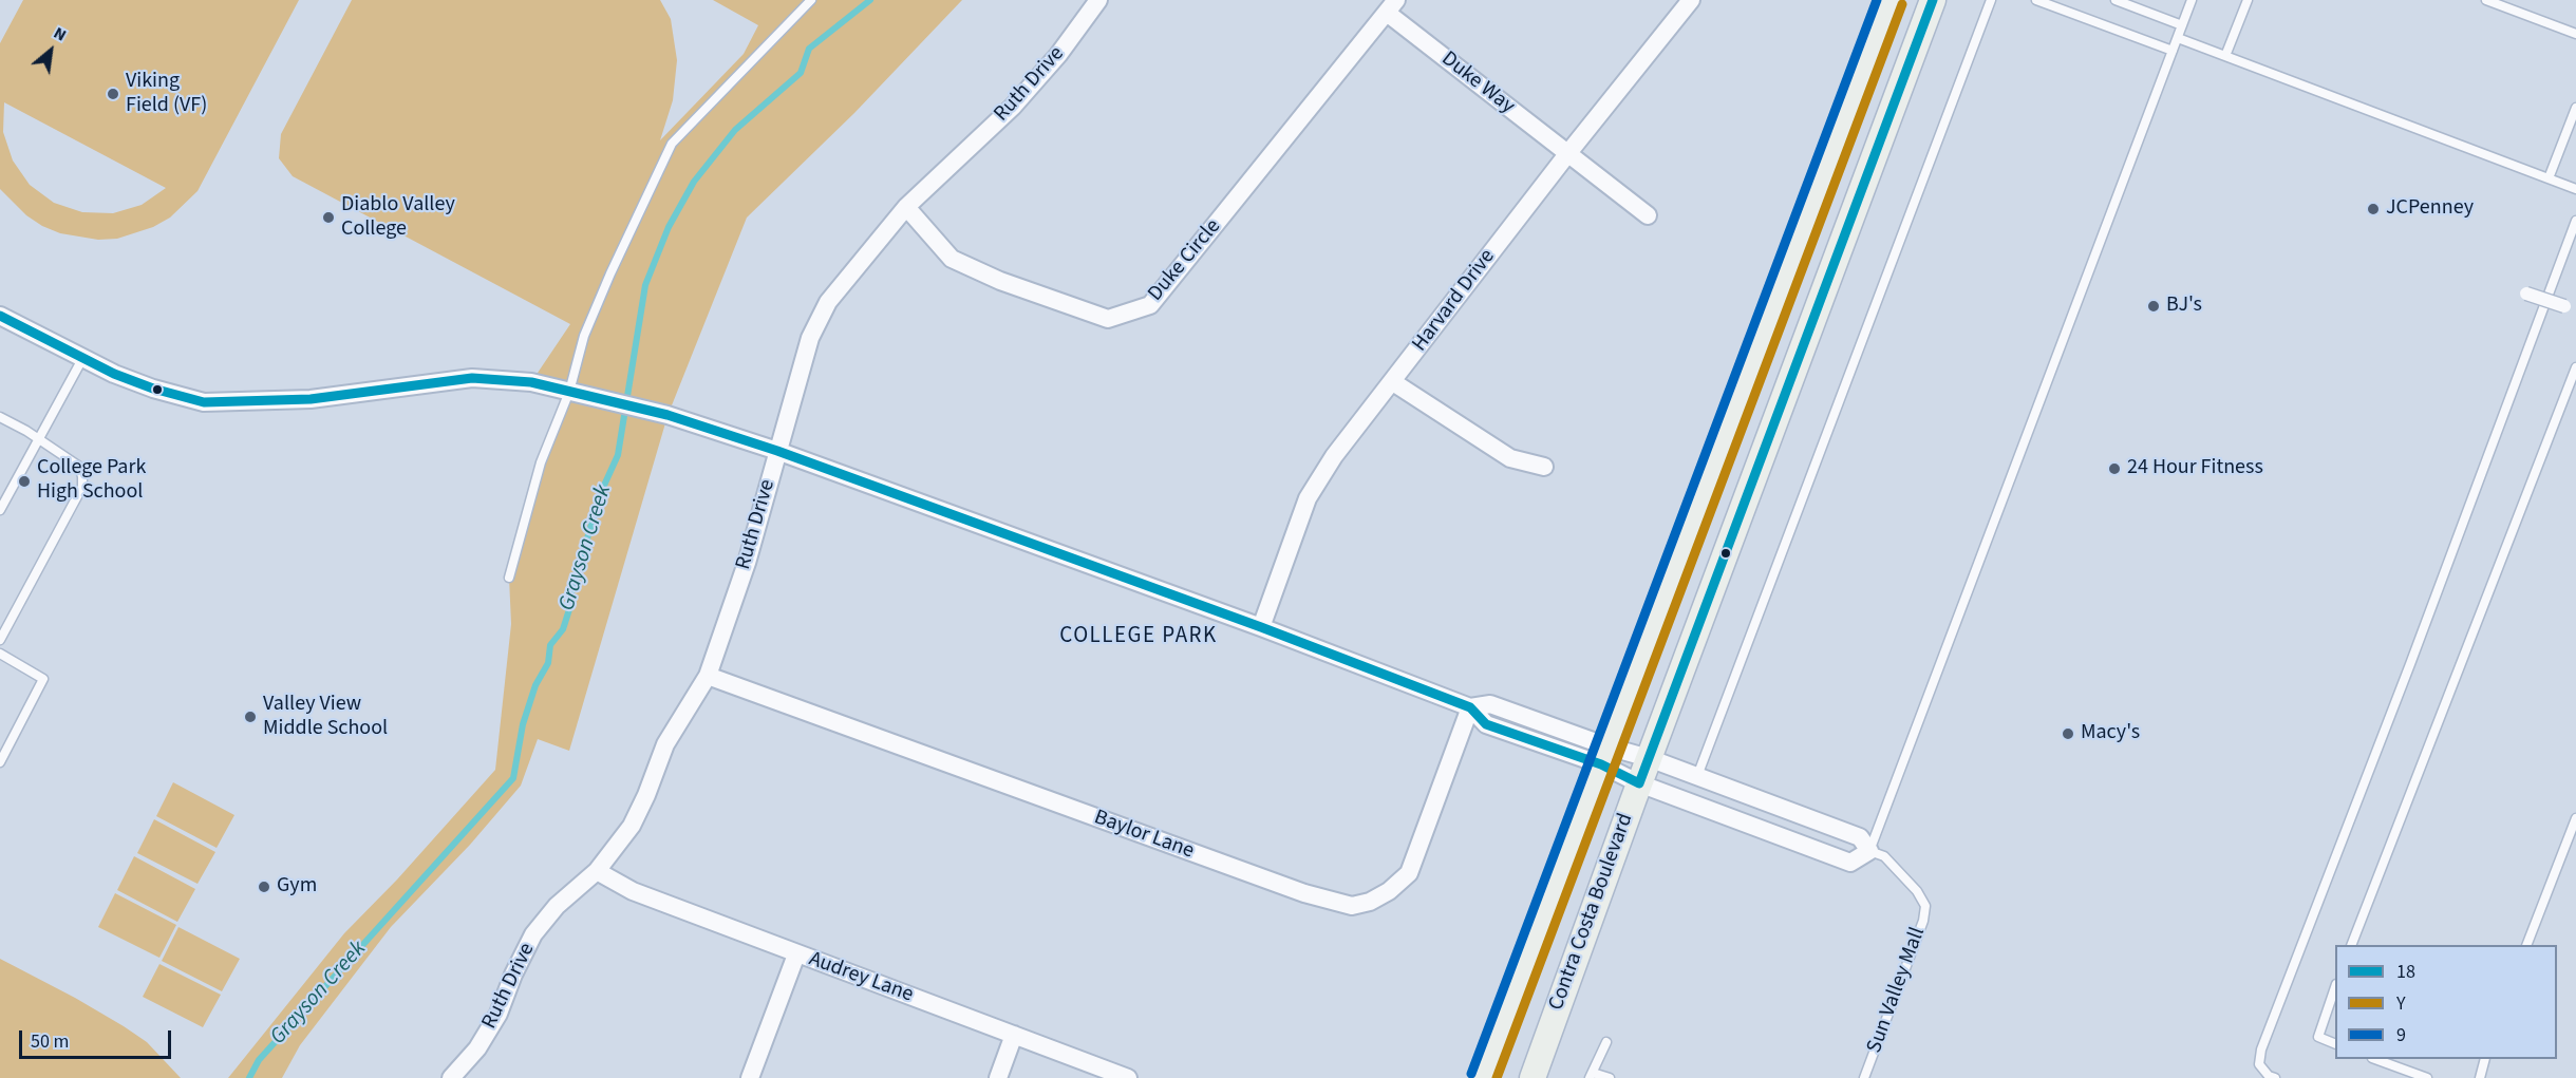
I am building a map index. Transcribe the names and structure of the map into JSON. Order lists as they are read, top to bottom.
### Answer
{
  "streets": {
    "main road": ["Contra Costa Boulevard"],
    "street": [
      "Duke Way",
      "Ruth Drive",
      "Duke Circle",
      "Harvard Drive",
      "Baylor Lane",
      "Audrey Lane",
      "Sun Valley Mall"
    ]
  },
  "crossings": [
    ["Duke Way", "Duke Circle"],
    ["Duke Way", "Harvard Drive"],
    ["Ruth Drive", "Duke Circle"],
    ["Ruth Drive", "Baylor Lane"],
    ["Ruth Drive", "Audrey Lane"],
    ["Contra Costa Boulevard", "Sun Valley Mall"]
  ],
  "districts": ["COLLEGE PARK"],
  "water": ["Grayson Creek"],
  "places": [
    "Viking Field (VF)",
    "JCPenney",
    "Diablo Valley College",
    "BJ's",
    "24 Hour Fitness",
    "College Park High School",
    "Valley View Middle School",
    "Macy's",
    "Gym"
  ],
  "lines": ["transit line 18", "transit line 9", "transit line Y"],
  "legend": ["18", "Y", "9"],
  "scale_bar": "50 m",
  "north": "top right"
}
